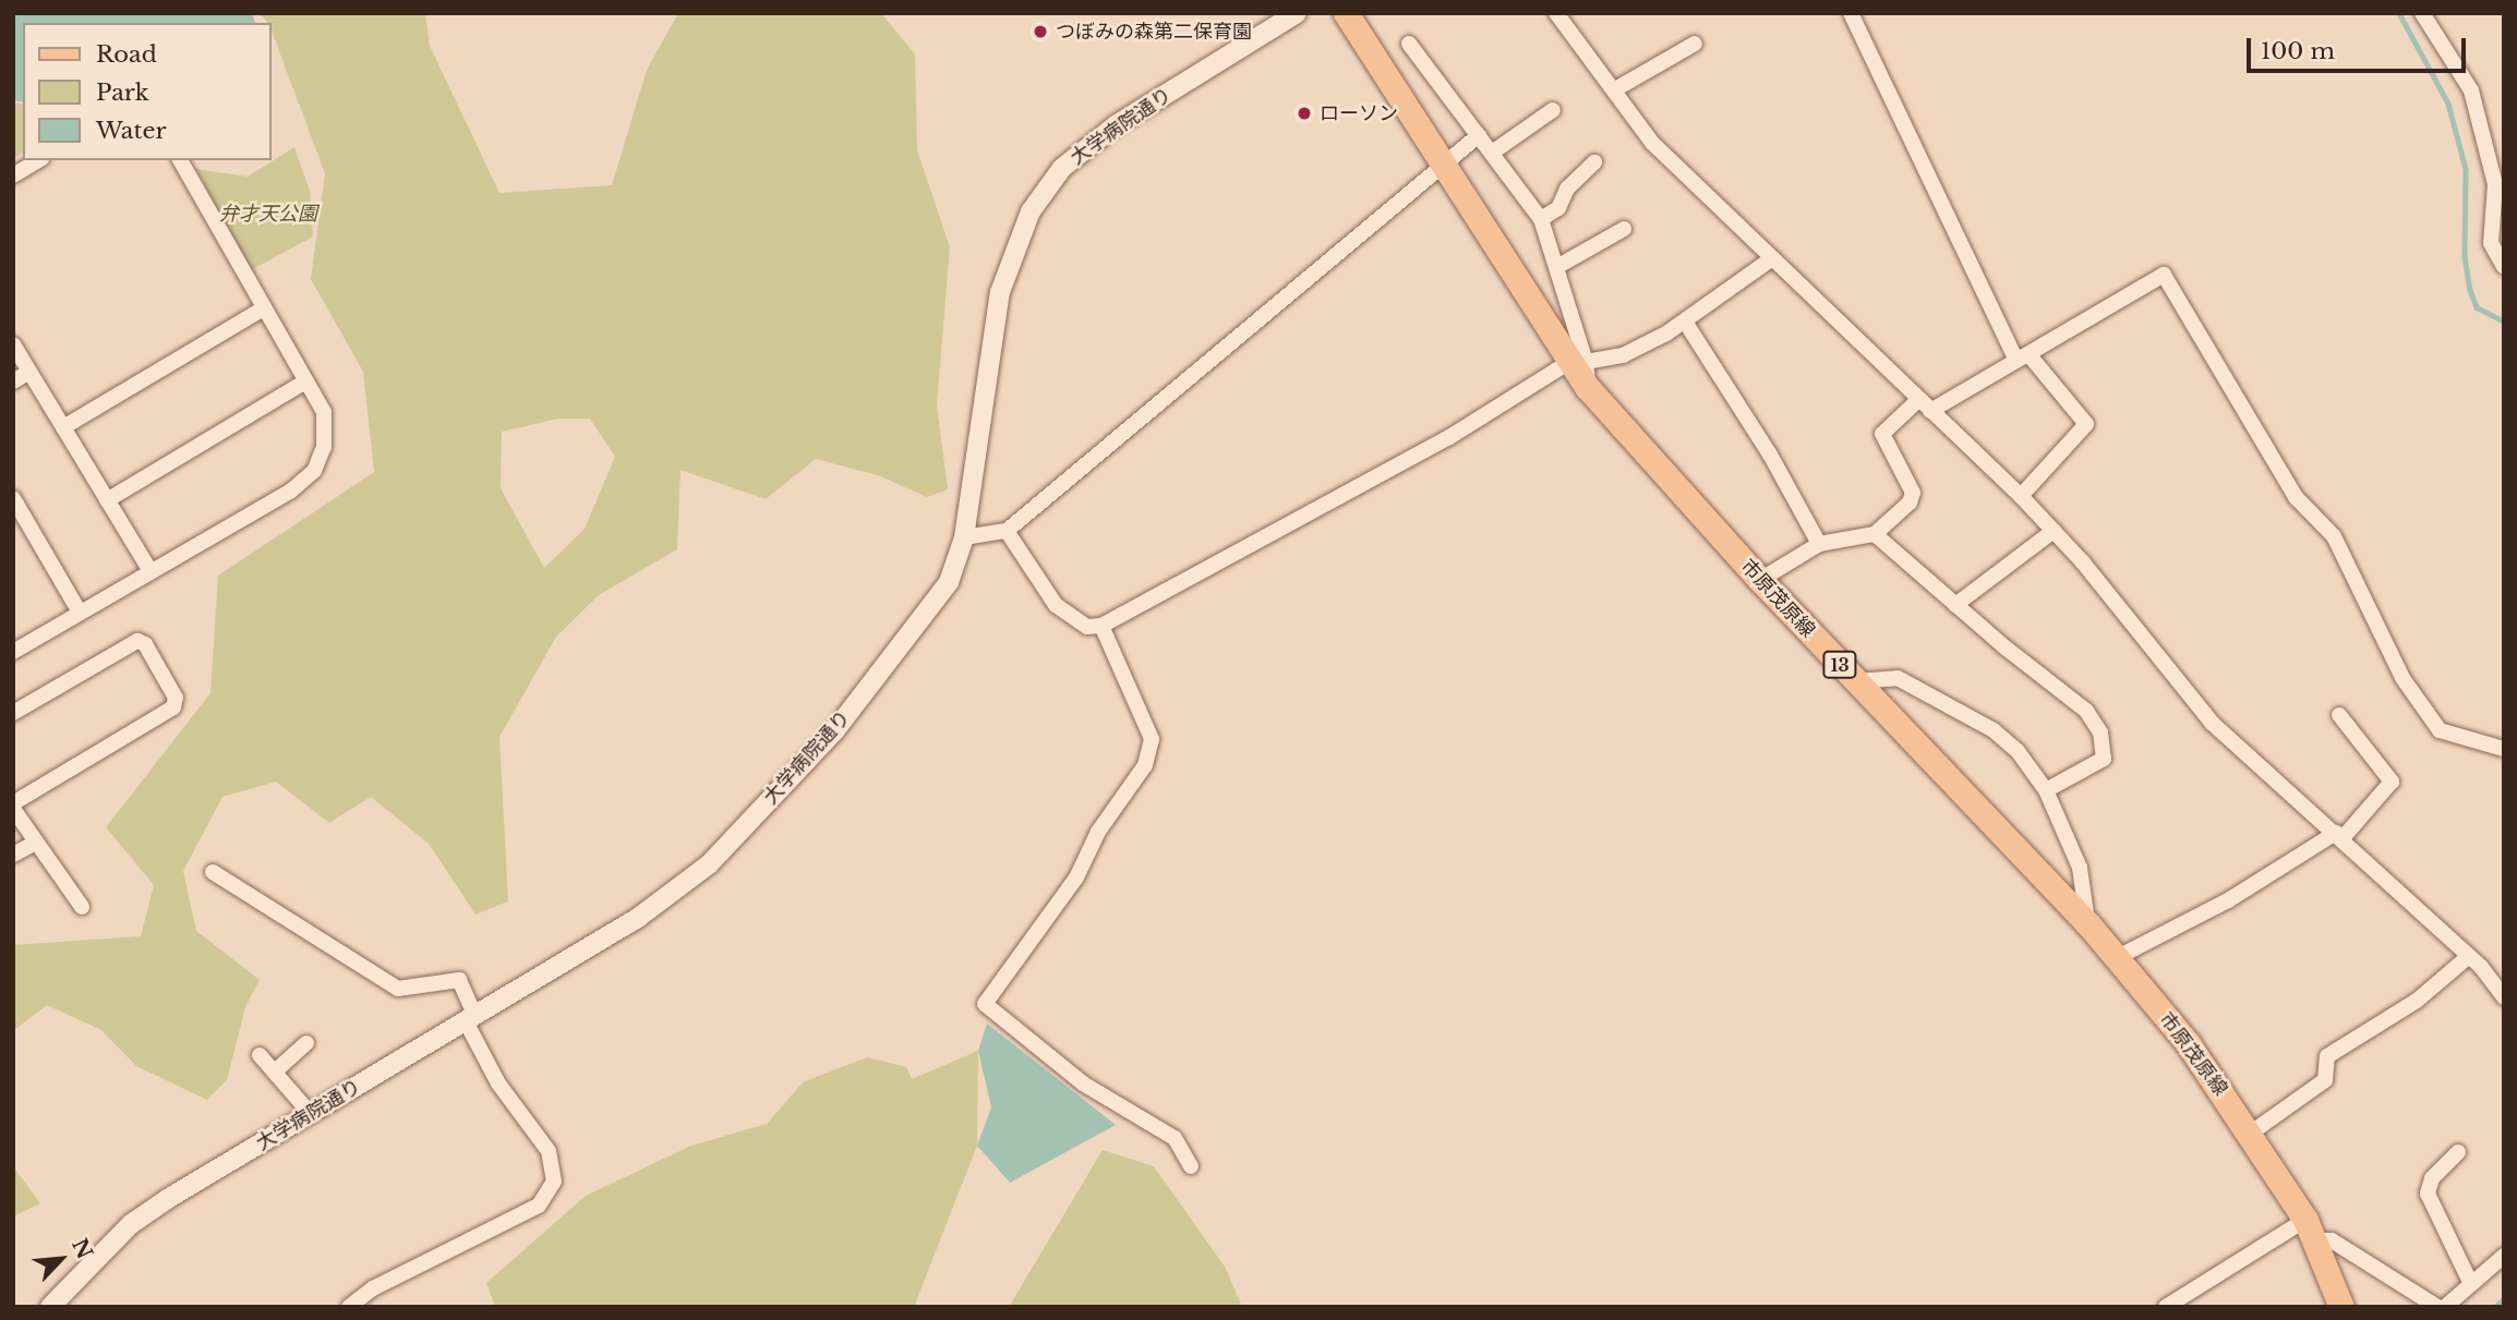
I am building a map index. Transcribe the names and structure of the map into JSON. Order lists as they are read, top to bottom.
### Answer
{
  "streets": {
    "main road": ["市原茂原線", "13"],
    "street": ["大学病院通り"]
  },
  "parks": ["弁才天公園"],
  "places": ["つぼみの森第二保育園", "ローソン"],
  "legend": ["Road", "Park", "Water"],
  "scale_bar": "100 m",
  "north": "top right"
}
